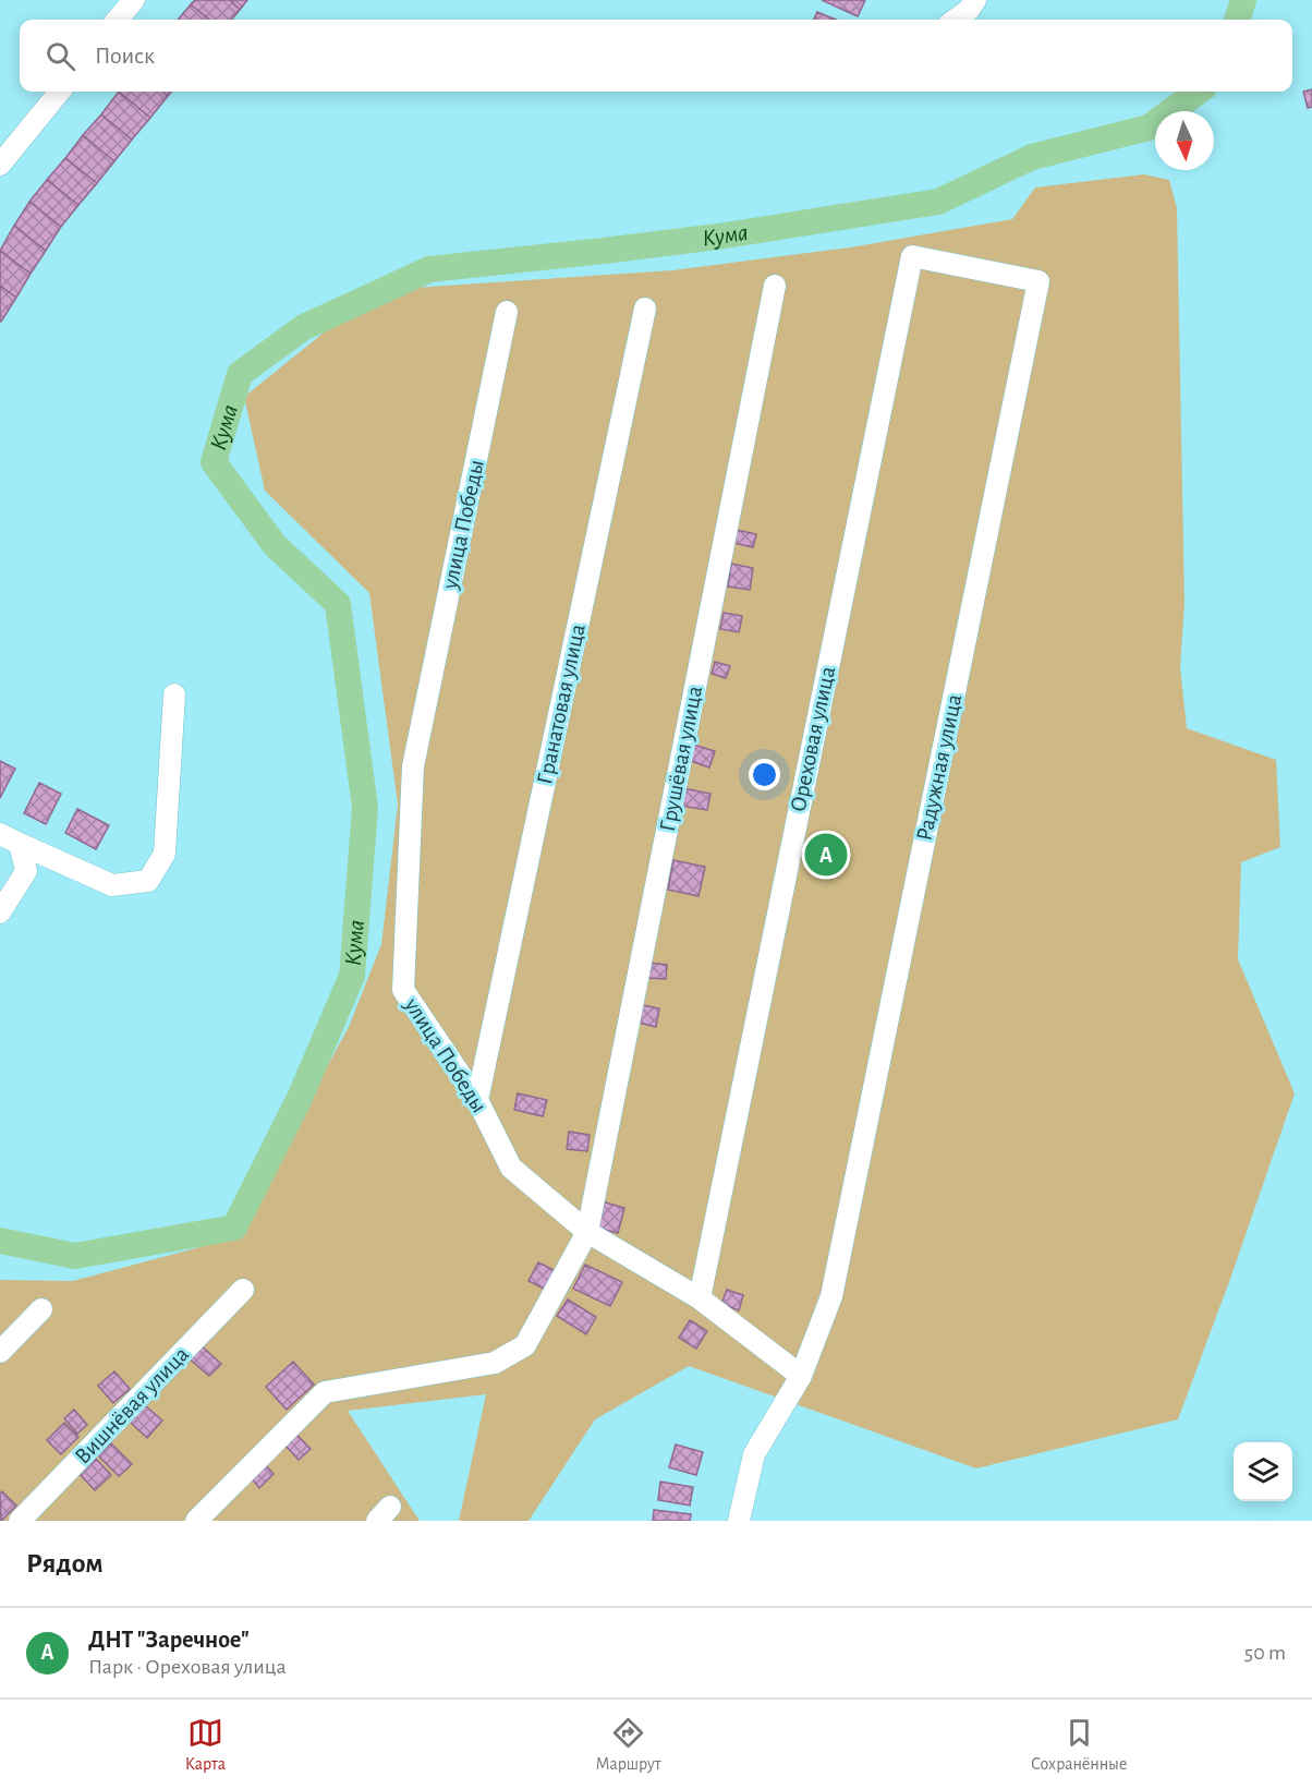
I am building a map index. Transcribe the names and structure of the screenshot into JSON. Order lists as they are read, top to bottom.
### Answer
{
  "streets": {
    "street": [
      "улица Победы",
      "Гранатовая улица",
      "Ореховая улица",
      "Грушёвая улица",
      "Радужная улица",
      "Вишнёвая улица"
    ]
  },
  "crossings": [
    ["улица Победы", "Гранатовая улица"],
    ["улица Победы", "Ореховая улица"],
    ["улица Победы", "Грушёвая улица"],
    ["улица Победы", "Радужная улица"],
    ["Ореховая улица", "Радужная улица"]
  ],
  "water": ["Кума"],
  "north": "bottom",
  "page": {
    "search": "Поиск",
    "pins": "A",
    "heading": "Рядом",
    "list": [
      {
        "mark": "A",
        "name": "ДНТ \"Заречное\"",
        "note": "Парк · Ореховая улица",
        "value": "50 m"
      }
    ],
    "nav": ["Карта", "Маршрут", "Сохранённые"]
  }
}
